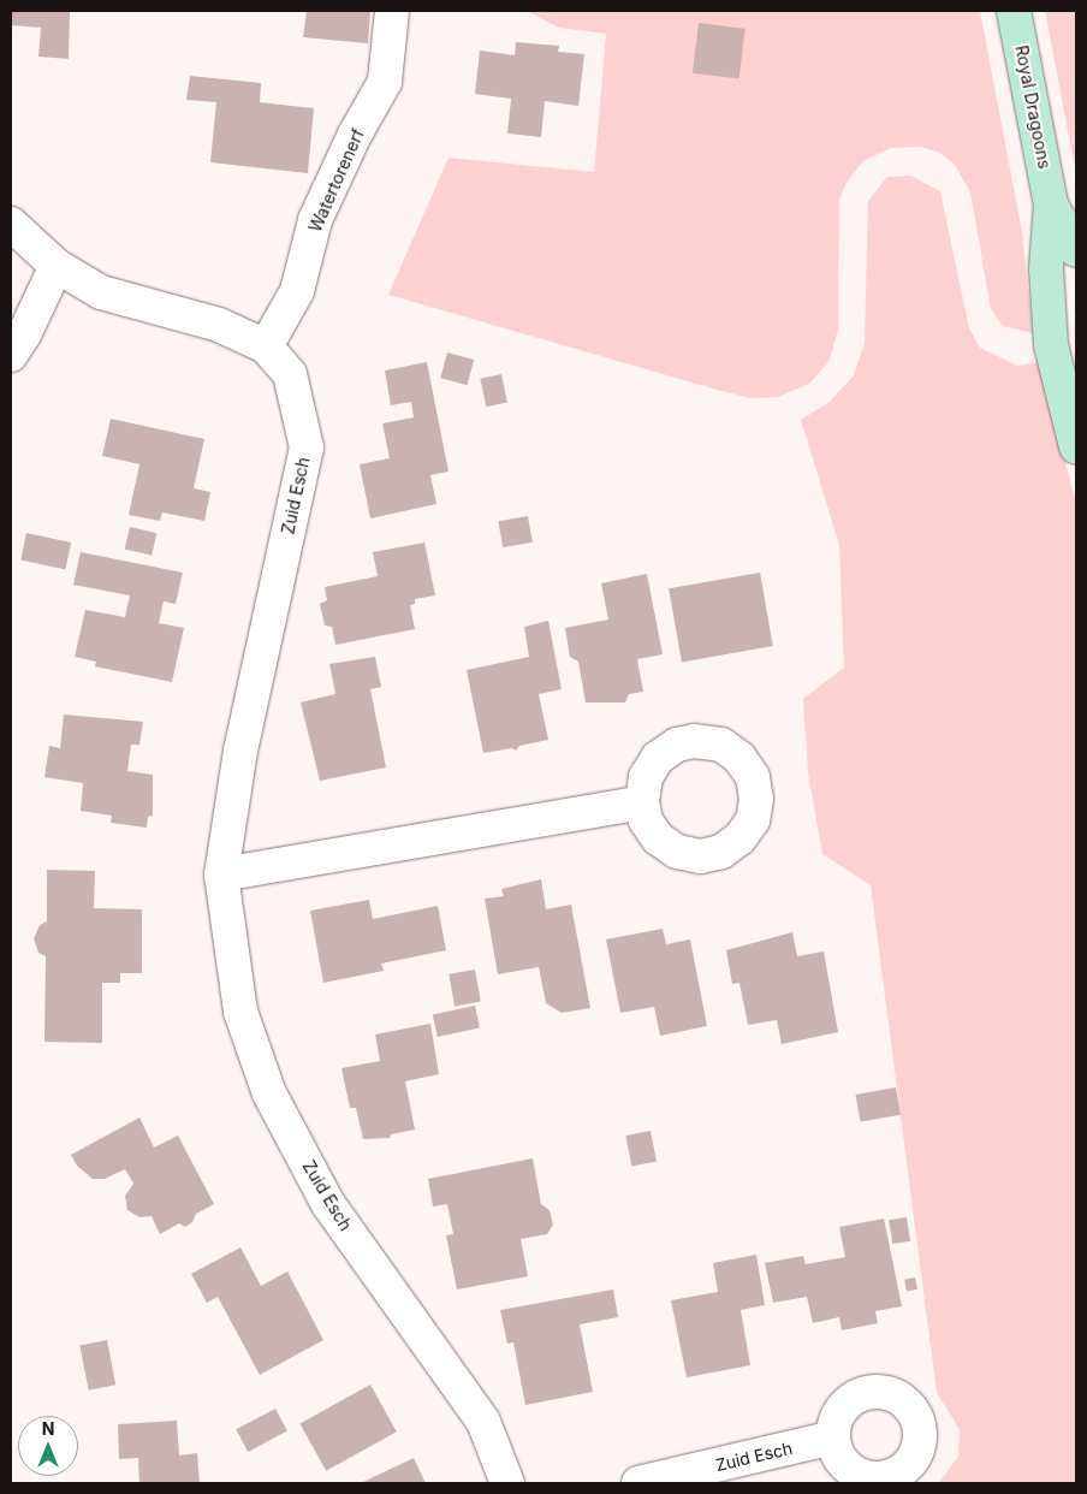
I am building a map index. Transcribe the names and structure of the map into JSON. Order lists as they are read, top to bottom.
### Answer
{
  "streets": {
    "main road": ["Royal Dragoons"],
    "street": ["Watertorenerf", "Zuid Esch"]
  },
  "crossings": [
    ["Watertorenerf", "Zuid Esch"]
  ],
  "north": "top"
}
